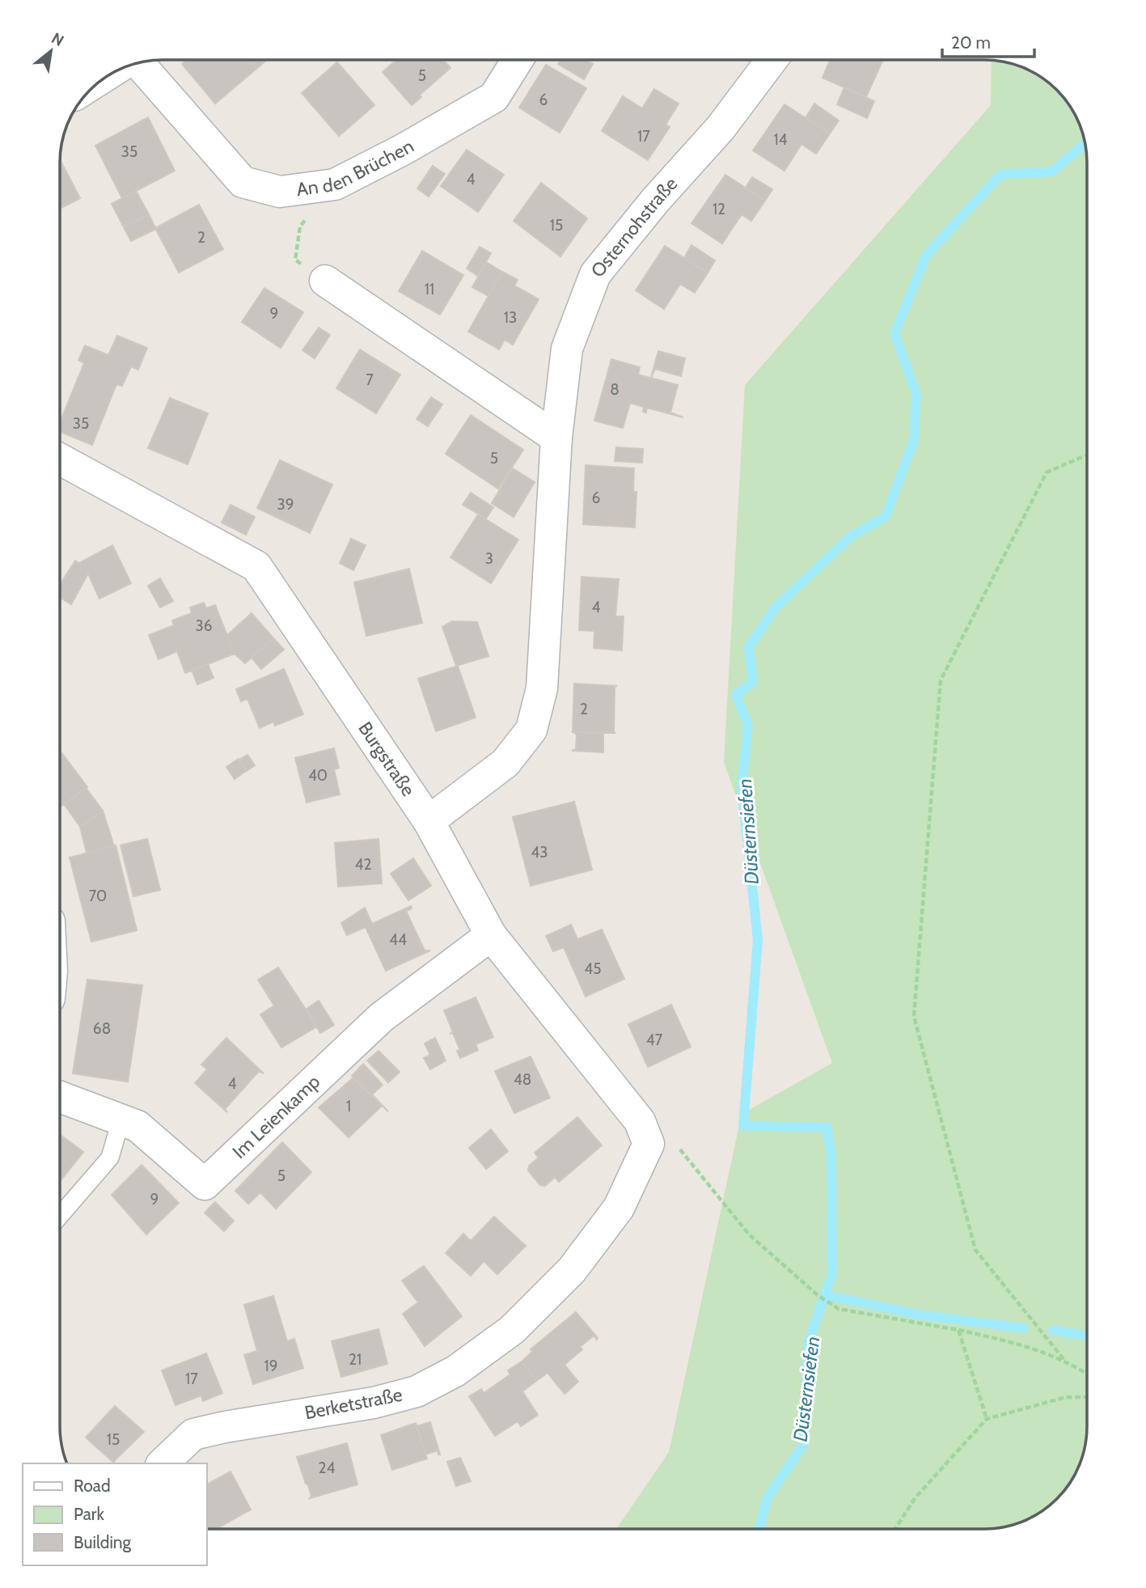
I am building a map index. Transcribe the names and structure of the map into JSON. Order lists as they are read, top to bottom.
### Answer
{
  "streets": {
    "street": [
      "An den Brüchen",
      "Osternohstraße",
      "Burgstraße",
      "Im Leienkamp",
      "Berketstraße"
    ]
  },
  "crossings": [
    ["Osternohstraße", "Burgstraße"],
    ["Burgstraße", "Im Leienkamp"],
    ["Burgstraße", "Berketstraße"]
  ],
  "water": ["Düsternsiefen"],
  "house_numbers": [
    "5",
    "6",
    "17",
    "14",
    "35",
    "4",
    "12",
    "15",
    "2",
    "11",
    "9",
    "13",
    "7",
    "8",
    "35",
    "5",
    "6",
    "39",
    "3",
    "4",
    "36",
    "2",
    "40",
    "43",
    "42",
    "70",
    "44",
    "45",
    "68",
    "47",
    "48",
    "4",
    "1",
    "5",
    "9",
    "21",
    "19",
    "17",
    "15",
    "24"
  ],
  "legend": ["Road", "Park", "Building"],
  "scale_bar": "20 m",
  "north": "top right"
}
